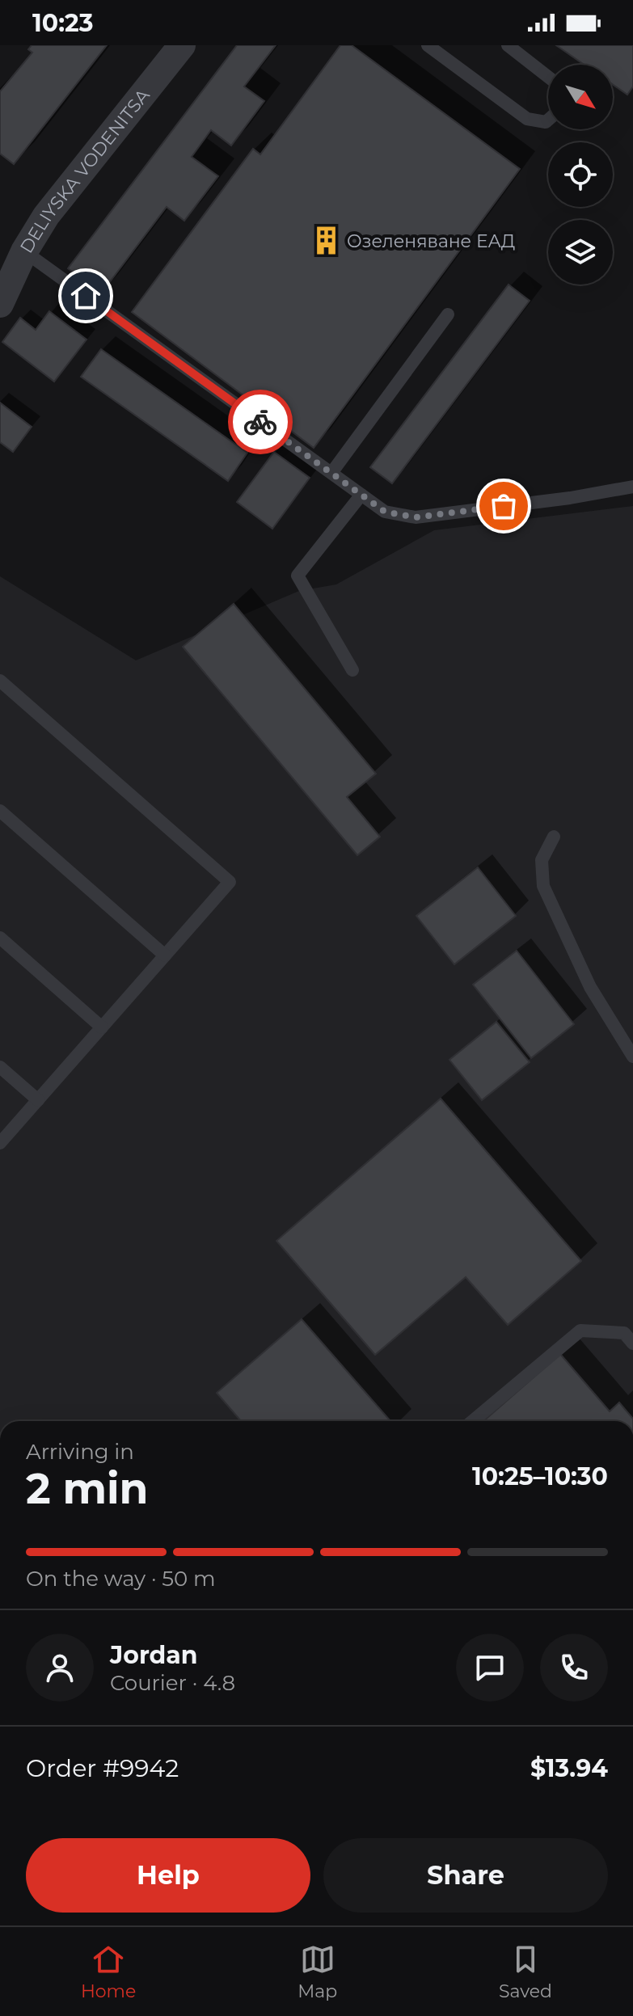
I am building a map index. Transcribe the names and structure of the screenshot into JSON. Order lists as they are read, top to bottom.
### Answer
{
  "streets": {
    "street": ["DELIYSKA VODENITSA"]
  },
  "places": {
    "building": ["Озеленяване ЕАД"]
  },
  "north": "bottom right",
  "page": {
    "status": "10:23",
    "heading": ["2 min", "Arriving in", "10:25–10:30"],
    "panel": [
      "Jordan",
      "Courier · 4.8",
      "Order #9942",
      "$13.94"
    ],
    "bar": "On the way · 50 m",
    "buttons": ["Help", "Share"],
    "tabs": ["Home", "Map", "Saved"]
  }
}
